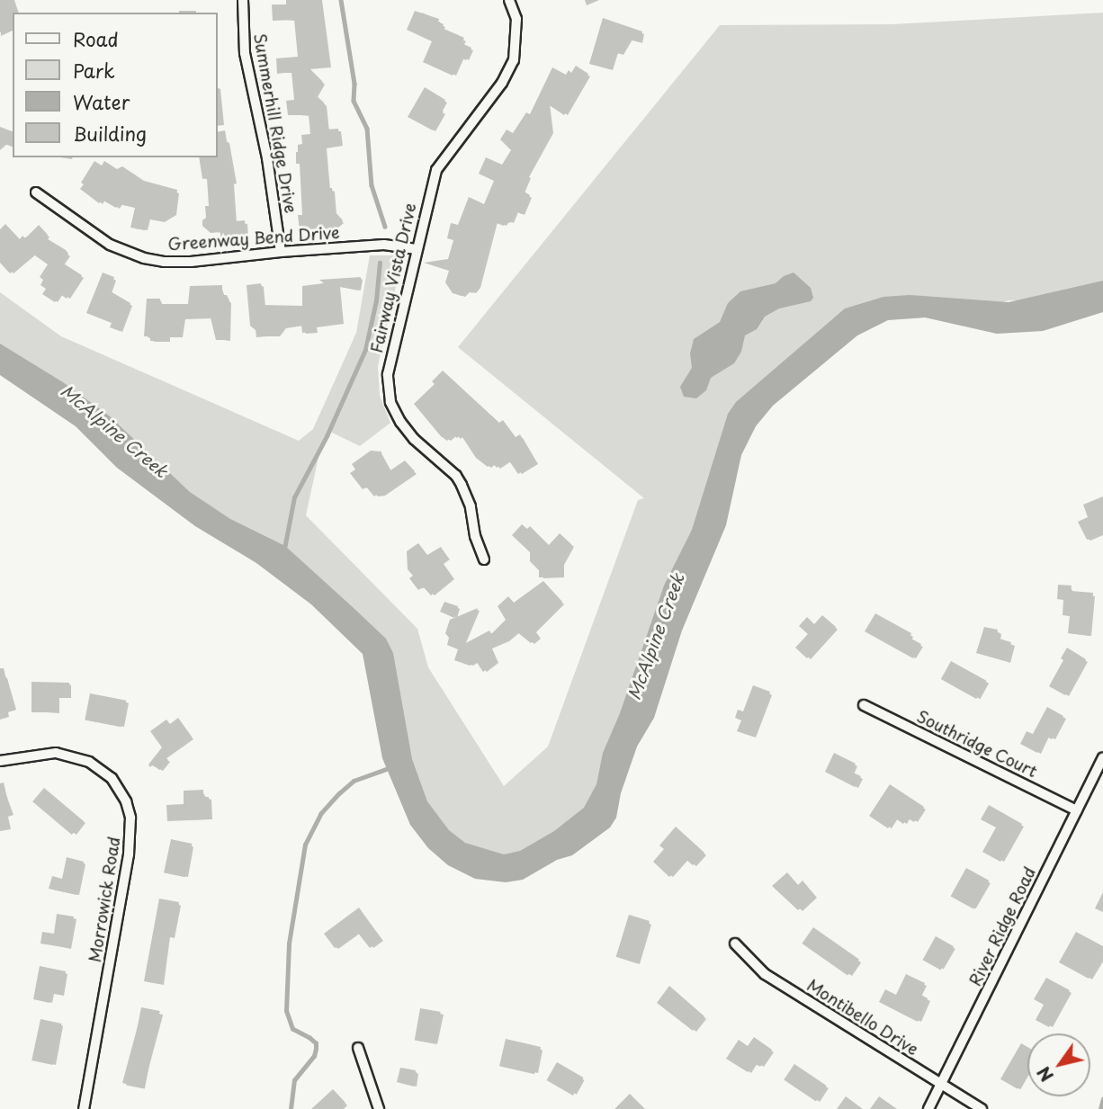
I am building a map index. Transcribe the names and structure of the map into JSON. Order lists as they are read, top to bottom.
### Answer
{
  "streets": {
    "street": [
      "Summerhill Ridge Drive",
      "Greenway Bend Drive",
      "Fairway Vista Drive",
      "Southridge Court",
      "Morrowick Road",
      "River Ridge Road",
      "Montibello Drive"
    ]
  },
  "crossings": [
    ["Summerhill Ridge Drive", "Greenway Bend Drive"],
    ["Greenway Bend Drive", "Fairway Vista Drive"],
    ["Southridge Court", "River Ridge Road"],
    ["River Ridge Road", "Montibello Drive"]
  ],
  "water": ["McAlpine Creek"],
  "legend": [
    "Road",
    "Park",
    "Water",
    "Building"
  ],
  "north": "bottom left"
}
